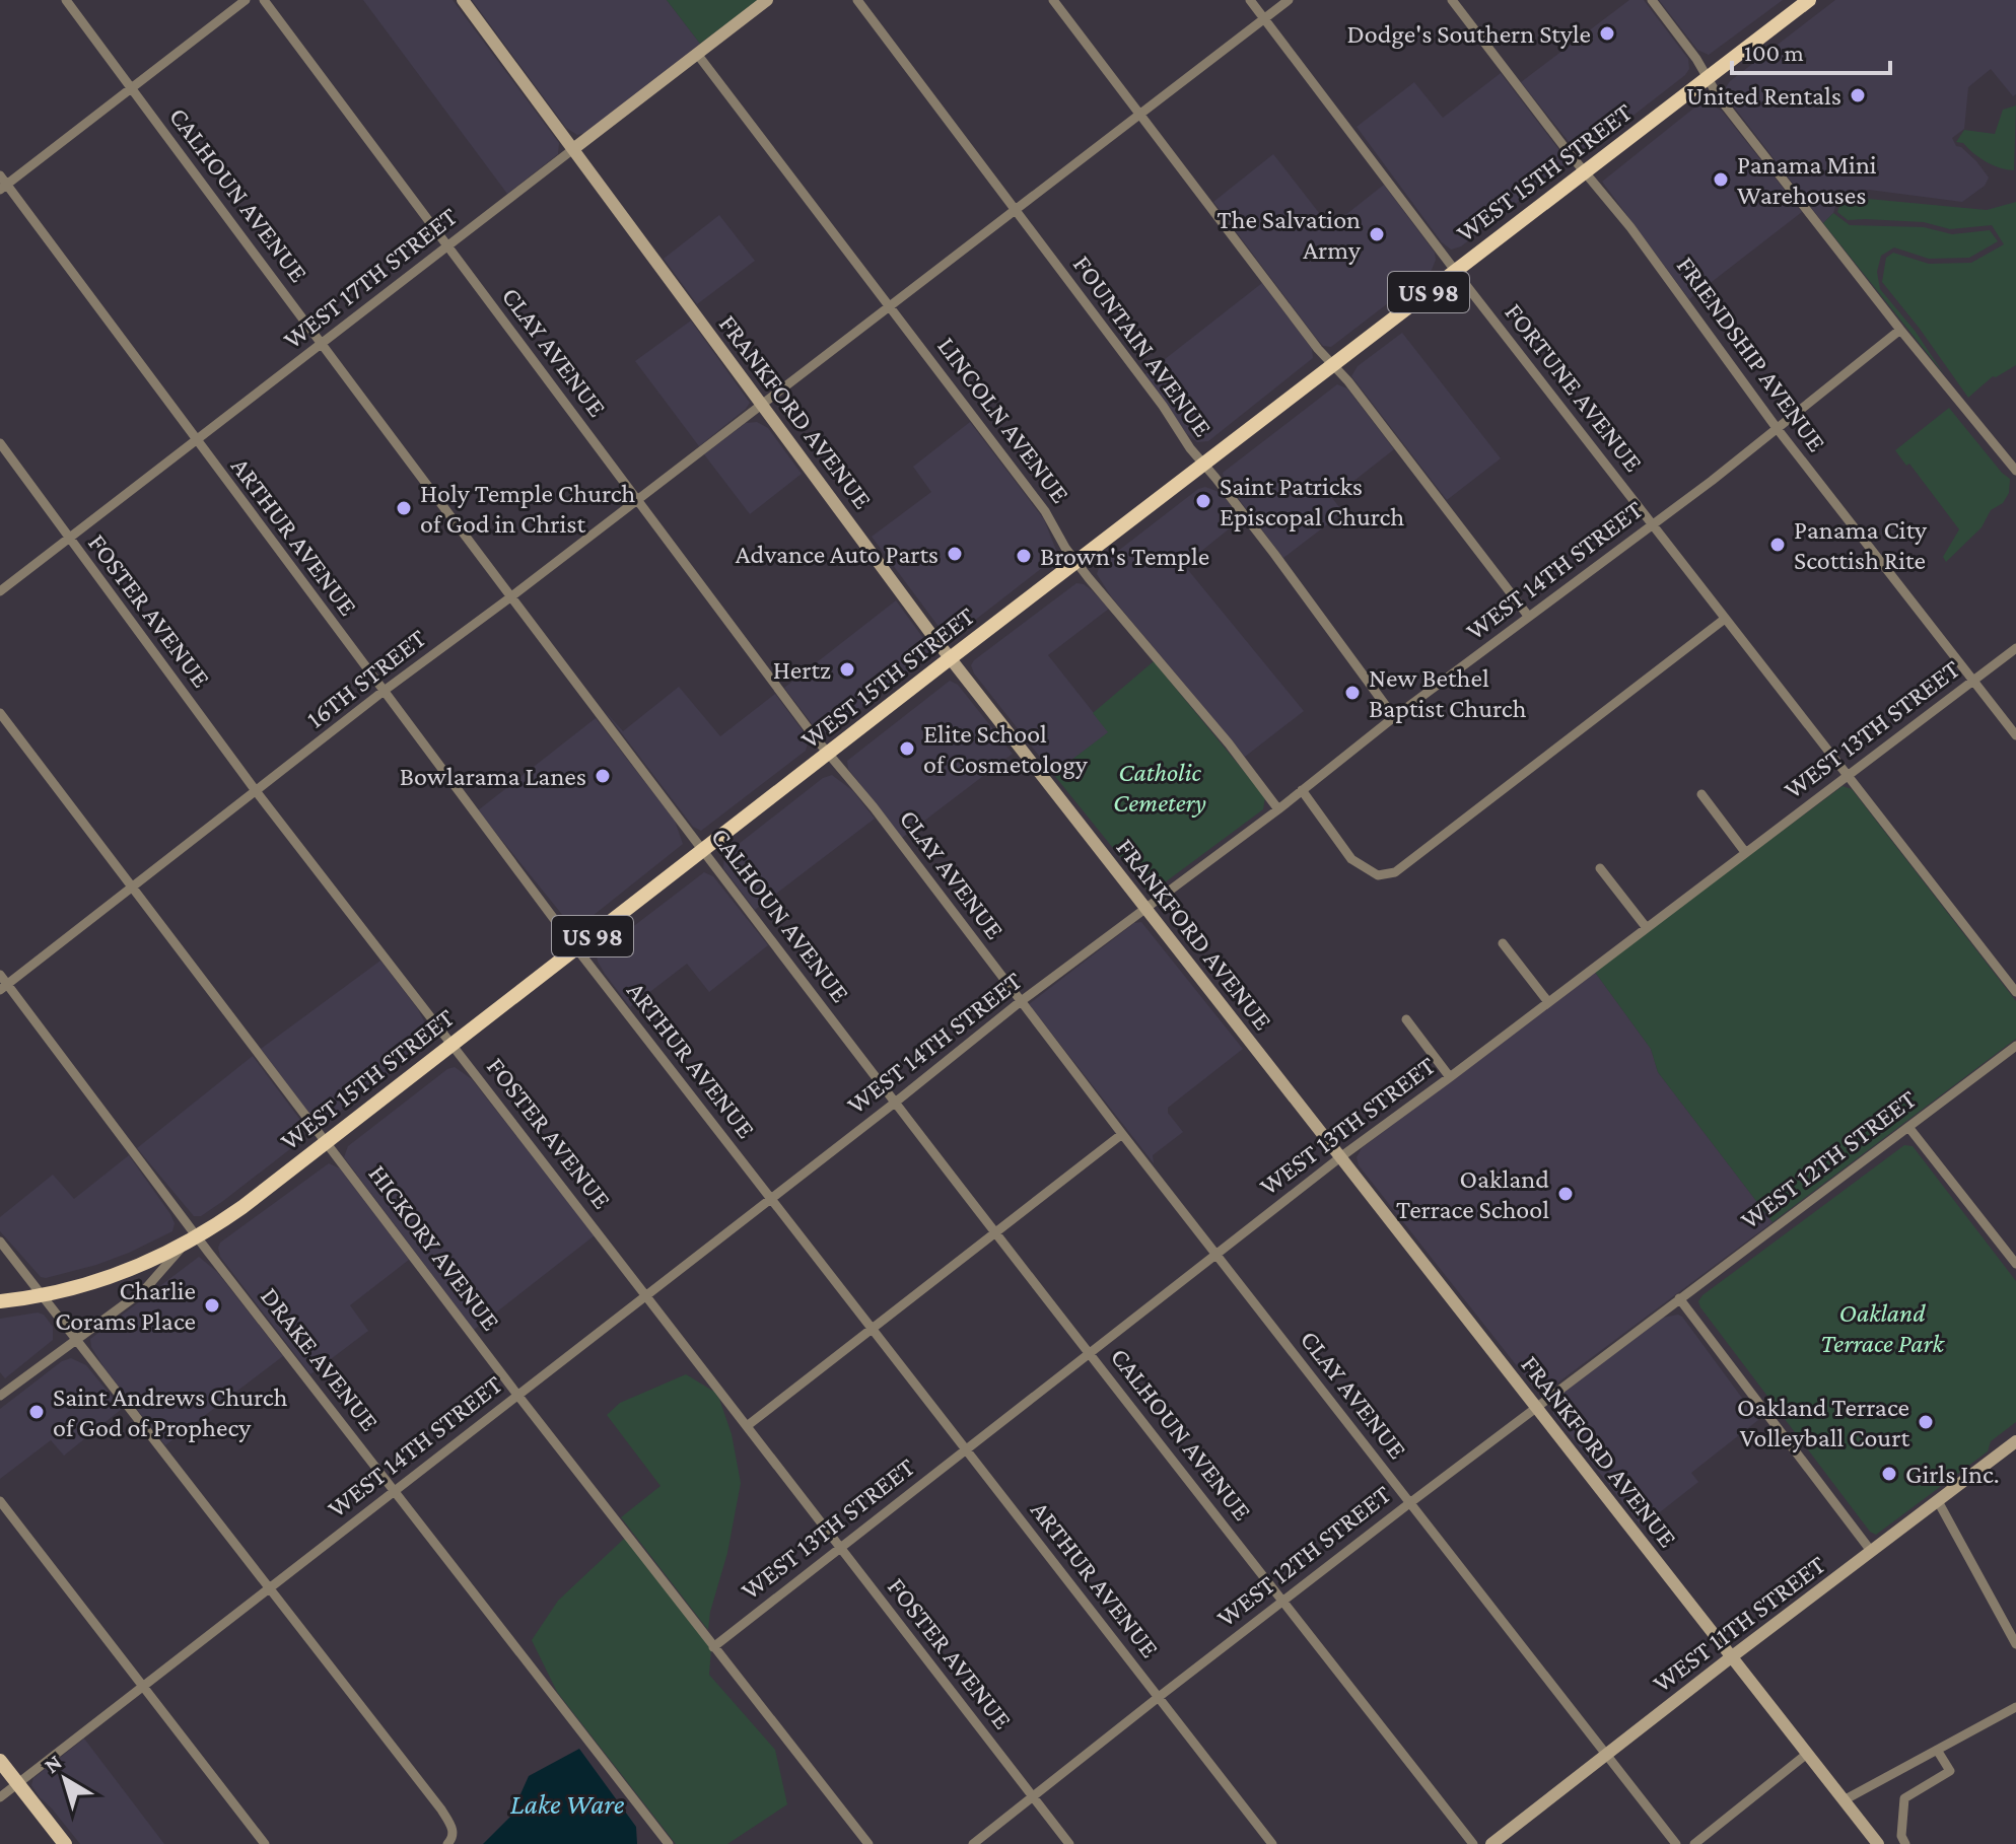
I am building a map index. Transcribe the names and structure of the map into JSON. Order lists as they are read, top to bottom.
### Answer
{
  "streets": {
    "highway": ["WEST 15TH STREET", "US 98"],
    "main road": ["WEST 17TH STREET", "FRANKFORD AVENUE", "WEST 11TH STREET"],
    "street": [
      "CALHOUN AVENUE",
      "FOUNTAIN AVENUE",
      "CLAY AVENUE",
      "FRIENDSHIP AVENUE",
      "FORTUNE AVENUE",
      "LINCOLN AVENUE",
      "ARTHUR AVENUE",
      "WEST 14TH STREET",
      "FOSTER AVENUE",
      "16TH STREET",
      "WEST 13TH STREET",
      "WEST 12TH STREET",
      "HICKORY AVENUE",
      "DRAKE AVENUE"
    ]
  },
  "crossings": [
    ["WEST 15TH STREET", "CALHOUN AVENUE"],
    ["WEST 15TH STREET", "US 98"],
    ["WEST 15TH STREET", "FOUNTAIN AVENUE"],
    ["WEST 15TH STREET", "CLAY AVENUE"],
    ["WEST 15TH STREET", "FRIENDSHIP AVENUE"],
    ["WEST 15TH STREET", "FORTUNE AVENUE"],
    ["WEST 15TH STREET", "FRANKFORD AVENUE"],
    ["WEST 15TH STREET", "LINCOLN AVENUE"],
    ["WEST 15TH STREET", "ARTHUR AVENUE"],
    ["WEST 15TH STREET", "FOSTER AVENUE"],
    ["WEST 15TH STREET", "HICKORY AVENUE"],
    ["WEST 15TH STREET", "DRAKE AVENUE"],
    ["CALHOUN AVENUE", "WEST 17TH STREET"],
    ["CALHOUN AVENUE", "WEST 14TH STREET"],
    ["CALHOUN AVENUE", "16TH STREET"],
    ["CALHOUN AVENUE", "WEST 13TH STREET"],
    ["CALHOUN AVENUE", "WEST 12TH STREET"],
    ["WEST 17TH STREET", "CLAY AVENUE"],
    ["WEST 17TH STREET", "FRANKFORD AVENUE"],
    ["WEST 17TH STREET", "LINCOLN AVENUE"],
    ["WEST 17TH STREET", "ARTHUR AVENUE"],
    ["WEST 17TH STREET", "FOSTER AVENUE"],
    ["US 98", "DRAKE AVENUE"],
    ["FOUNTAIN AVENUE", "WEST 14TH STREET"],
    ["FOUNTAIN AVENUE", "16TH STREET"],
    ["CLAY AVENUE", "WEST 14TH STREET"],
    ["CLAY AVENUE", "16TH STREET"],
    ["CLAY AVENUE", "WEST 13TH STREET"],
    ["CLAY AVENUE", "WEST 12TH STREET"],
    ["CLAY AVENUE", "WEST 11TH STREET"],
    ["FRIENDSHIP AVENUE", "WEST 14TH STREET"],
    ["FRIENDSHIP AVENUE", "WEST 13TH STREET"],
    ["FORTUNE AVENUE", "WEST 14TH STREET"],
    ["FORTUNE AVENUE", "16TH STREET"],
    ["FORTUNE AVENUE", "WEST 13TH STREET"],
    ["FRANKFORD AVENUE", "WEST 14TH STREET"],
    ["FRANKFORD AVENUE", "16TH STREET"],
    ["FRANKFORD AVENUE", "WEST 13TH STREET"],
    ["FRANKFORD AVENUE", "WEST 12TH STREET"],
    ["FRANKFORD AVENUE", "WEST 11TH STREET"],
    ["LINCOLN AVENUE", "WEST 14TH STREET"],
    ["LINCOLN AVENUE", "16TH STREET"],
    ["ARTHUR AVENUE", "WEST 14TH STREET"],
    ["ARTHUR AVENUE", "16TH STREET"],
    ["ARTHUR AVENUE", "WEST 13TH STREET"],
    ["ARTHUR AVENUE", "WEST 12TH STREET"],
    ["WEST 14TH STREET", "FOSTER AVENUE"],
    ["WEST 14TH STREET", "HICKORY AVENUE"],
    ["WEST 14TH STREET", "DRAKE AVENUE"],
    ["FOSTER AVENUE", "16TH STREET"],
    ["FOSTER AVENUE", "WEST 13TH STREET"],
    ["FOSTER AVENUE", "WEST 12TH STREET"],
    ["16TH STREET", "HICKORY AVENUE"],
    ["16TH STREET", "DRAKE AVENUE"],
    ["WEST 13TH STREET", "HICKORY AVENUE"]
  ],
  "water": ["Lake Ware"],
  "parks": ["Catholic Cemetery", "Oakland Terrace Park"],
  "places": [
    "Dodge's Southern Style",
    "United Rentals",
    "Panama Mini Warehouses",
    "The Salvation Army",
    "Saint Patricks Episcopal Church",
    "Holy Temple Church of God in Christ",
    "Panama City Scottish Rite",
    "Advance Auto Parts",
    "Brown's Temple",
    "Hertz",
    "New Bethel Baptist Church",
    "Elite School of Cosmetology",
    "Bowlarama Lanes",
    "Oakland Terrace School",
    "Charlie Corams Place",
    "Saint Andrews Church of God of Prophecy",
    "Oakland Terrace Volleyball Court",
    "Girls Inc."
  ],
  "scale_bar": "100 m",
  "north": "top left"
}
